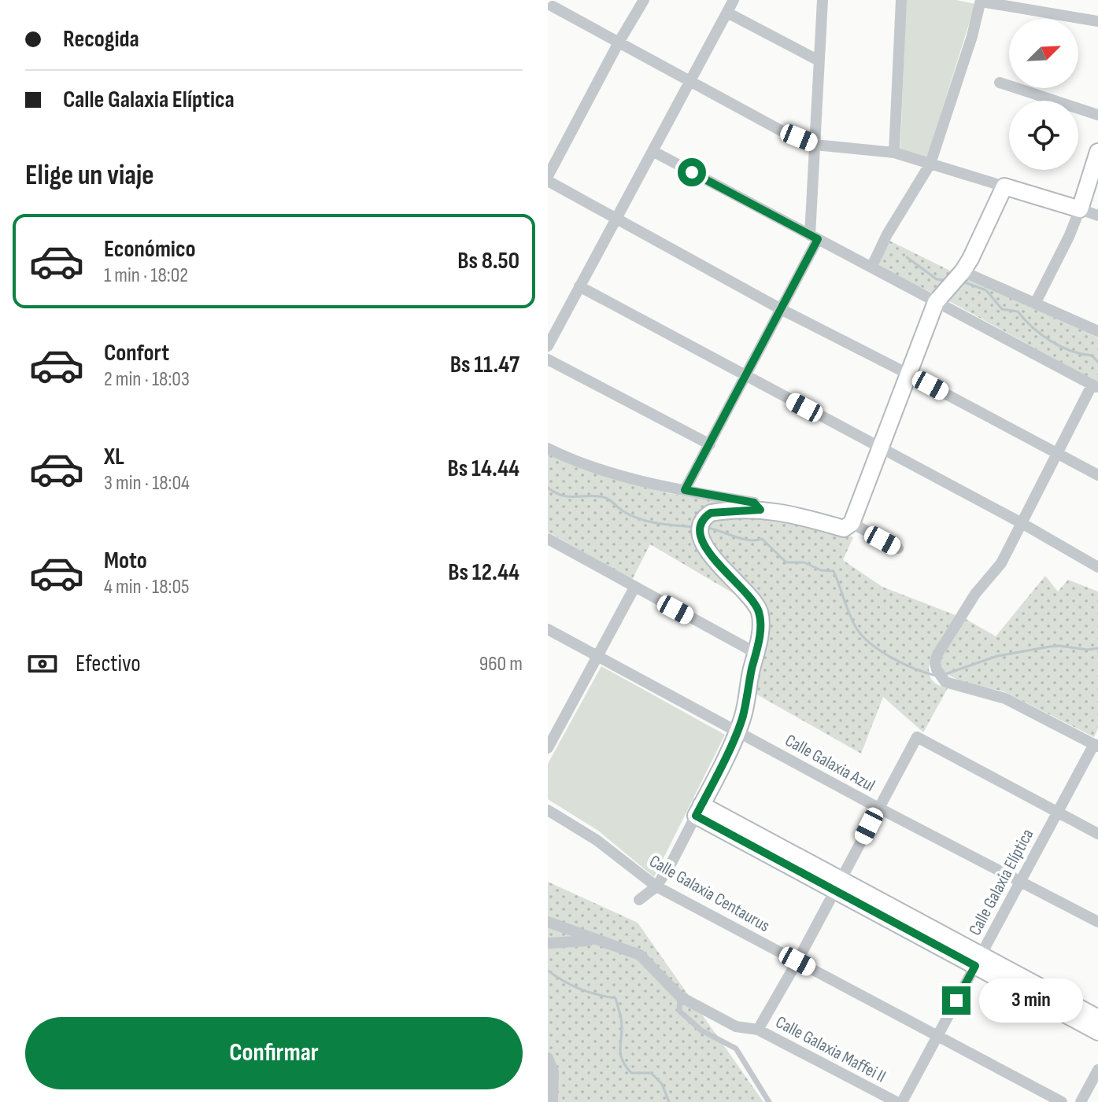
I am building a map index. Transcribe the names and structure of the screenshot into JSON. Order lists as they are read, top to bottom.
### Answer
{
  "streets": {
    "street": [
      "Calle Galaxia Azul",
      "Calle Galaxia Elíptica",
      "Calle Galaxia Centaurus",
      "Calle Galaxia Maffei II"
    ]
  },
  "crossings": [
    ["Calle Galaxia Azul", "Calle Galaxia Elíptica"],
    ["Calle Galaxia Elíptica", "Calle Galaxia Centaurus"]
  ],
  "north": "top right",
  "page": {
    "banner": ["Recogida", "Calle Galaxia Elíptica"],
    "heading": "Elige un viaje",
    "list": [
      {
        "name": "Económico",
        "note": "1 min · 18:02",
        "value": "Bs 8.50"
      },
      {
        "name": "Confort",
        "note": "2 min · 18:03",
        "value": "Bs 11.47"
      },
      {
        "name": "XL",
        "note": "3 min · 18:04",
        "value": "Bs 14.44"
      },
      {
        "name": "Moto",
        "note": "4 min · 18:05",
        "value": "Bs 12.44"
      }
    ],
    "pay": ["Efectivo", "960 m"],
    "bubble": "3 min",
    "buttons": "Confirmar"
  }
}
